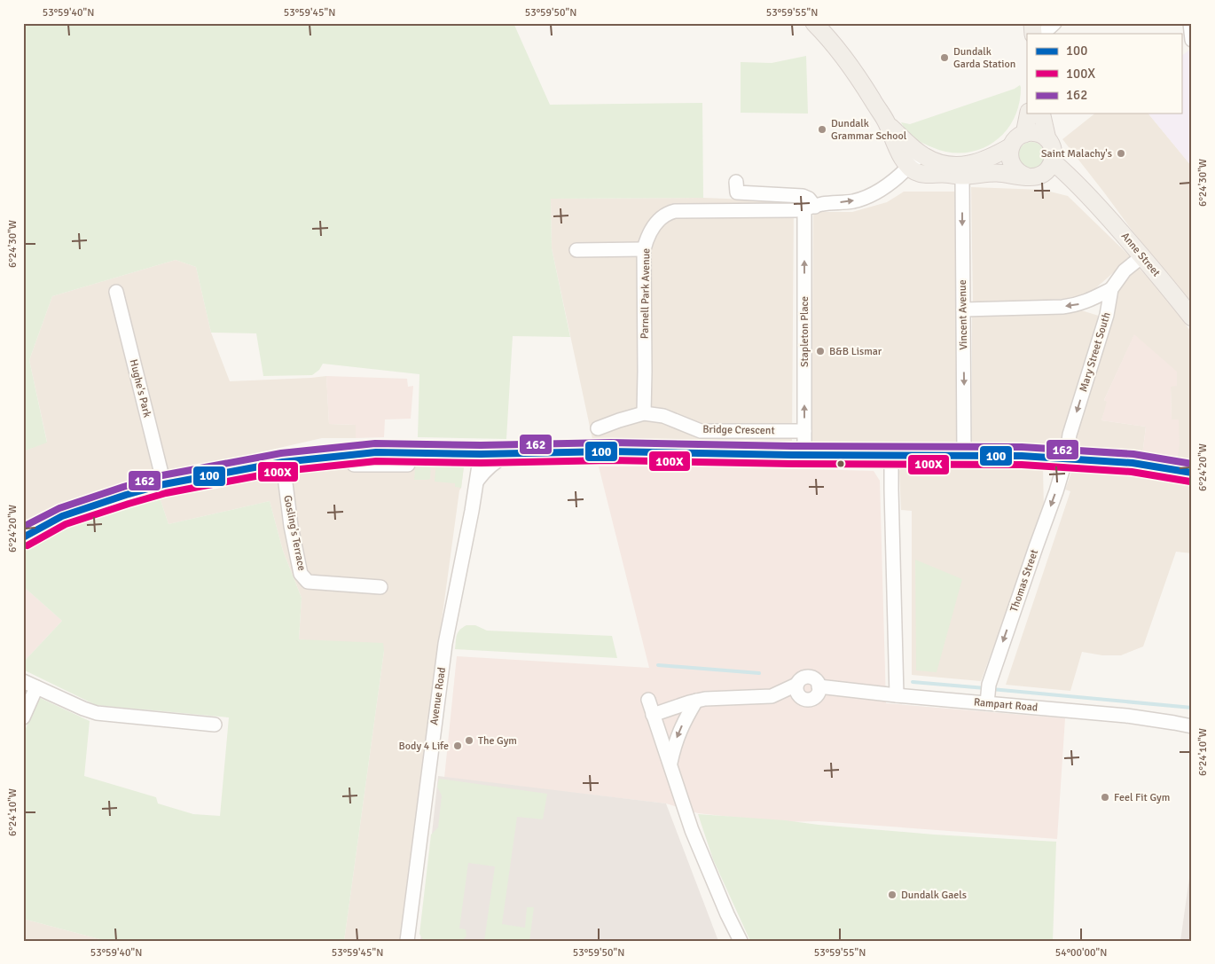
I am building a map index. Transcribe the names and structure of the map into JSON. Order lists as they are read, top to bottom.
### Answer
{
  "streets": {
    "main road": ["Anne Street"],
    "street": [
      "Parnell Park Avenue",
      "Vincent Avenue",
      "Stapleton Place",
      "Mary Street South",
      "Hughe's Park",
      "Bridge Crescent",
      "Gosling's Terrace",
      "Thomas Street",
      "Avenue Road",
      "Rampart Road"
    ]
  },
  "crossings": [
    ["Anne Street", "Mary Street South"],
    ["Parnell Park Avenue", "Stapleton Place"],
    ["Parnell Park Avenue", "Bridge Crescent"],
    ["Stapleton Place", "Bridge Crescent"],
    ["Mary Street South", "Thomas Street"],
    ["Thomas Street", "Rampart Road"]
  ],
  "one_way": [
    "Vincent Avenue",
    "Stapleton Place",
    "Mary Street South",
    "Thomas Street"
  ],
  "places": [
    "Dundalk Garda Station",
    "Dundalk Grammar School",
    "Saint Malachy's",
    "B&B Lismar",
    "The Gym",
    "Body 4 Life",
    "Feel Fit Gym",
    "Dundalk Gaels"
  ],
  "lines": ["transit line 162", "transit line 100", "transit line 100X"],
  "legend": ["100", "100X", "162"],
  "coordinates": [
    "53°59'40\"N",
    "53°59'45\"N",
    "53°59'50\"N",
    "53°59'55\"N",
    "6°24'30\"W",
    "6°24'20\"W",
    "6°24'10\"W",
    "54°00'00\"N"
  ]
}
